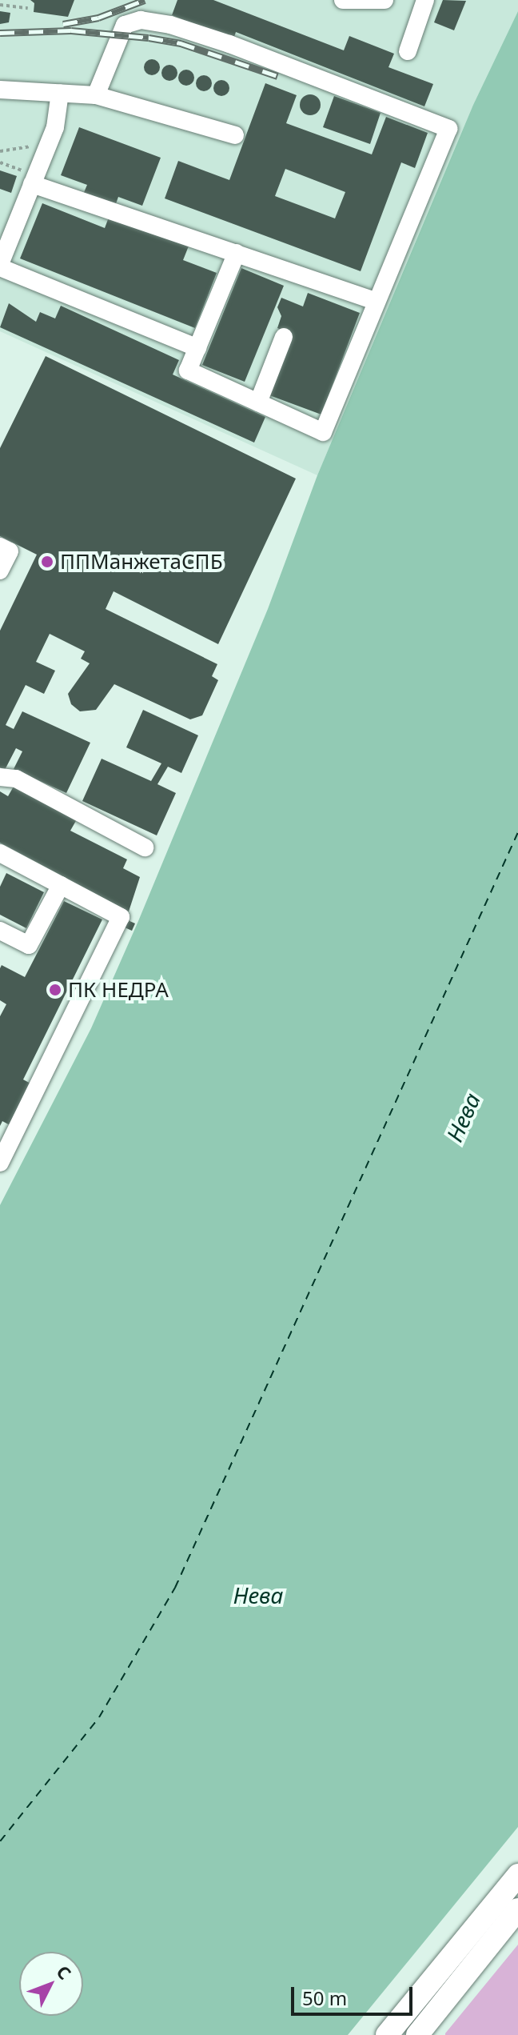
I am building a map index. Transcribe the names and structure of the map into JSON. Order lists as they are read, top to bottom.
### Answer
{
  "water": ["Нева"],
  "places": ["ППМанжетаСПБ", "ПК НЕДРА"],
  "scale_bar": "50 m",
  "north": "top right"
}
